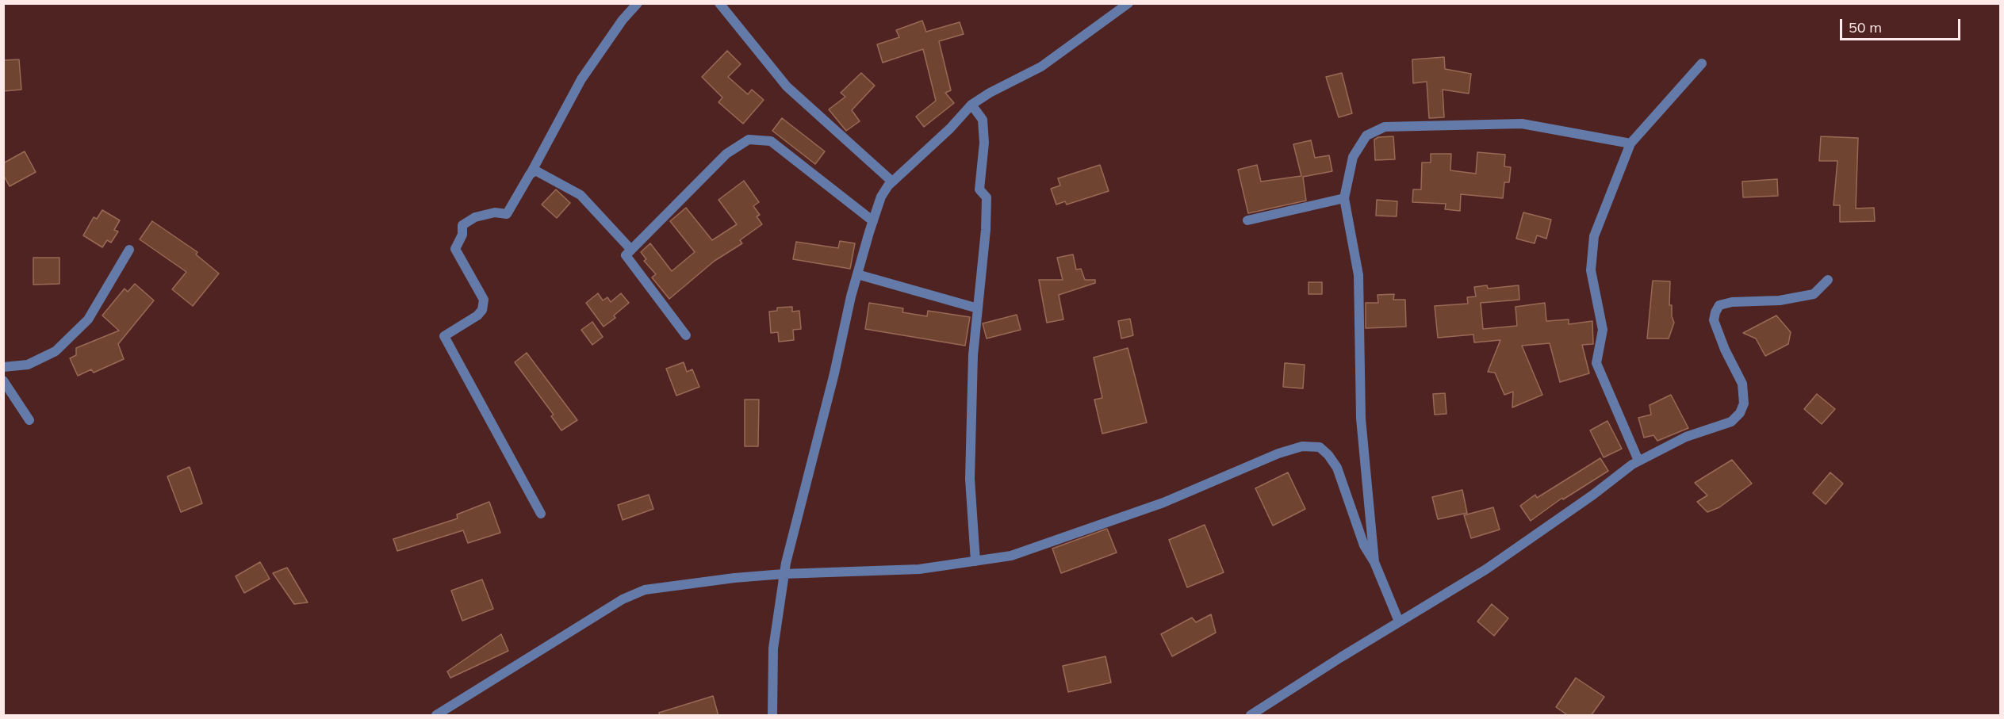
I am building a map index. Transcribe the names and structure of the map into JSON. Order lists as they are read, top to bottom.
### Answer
{
  "scale_bar": "50 m"
}
